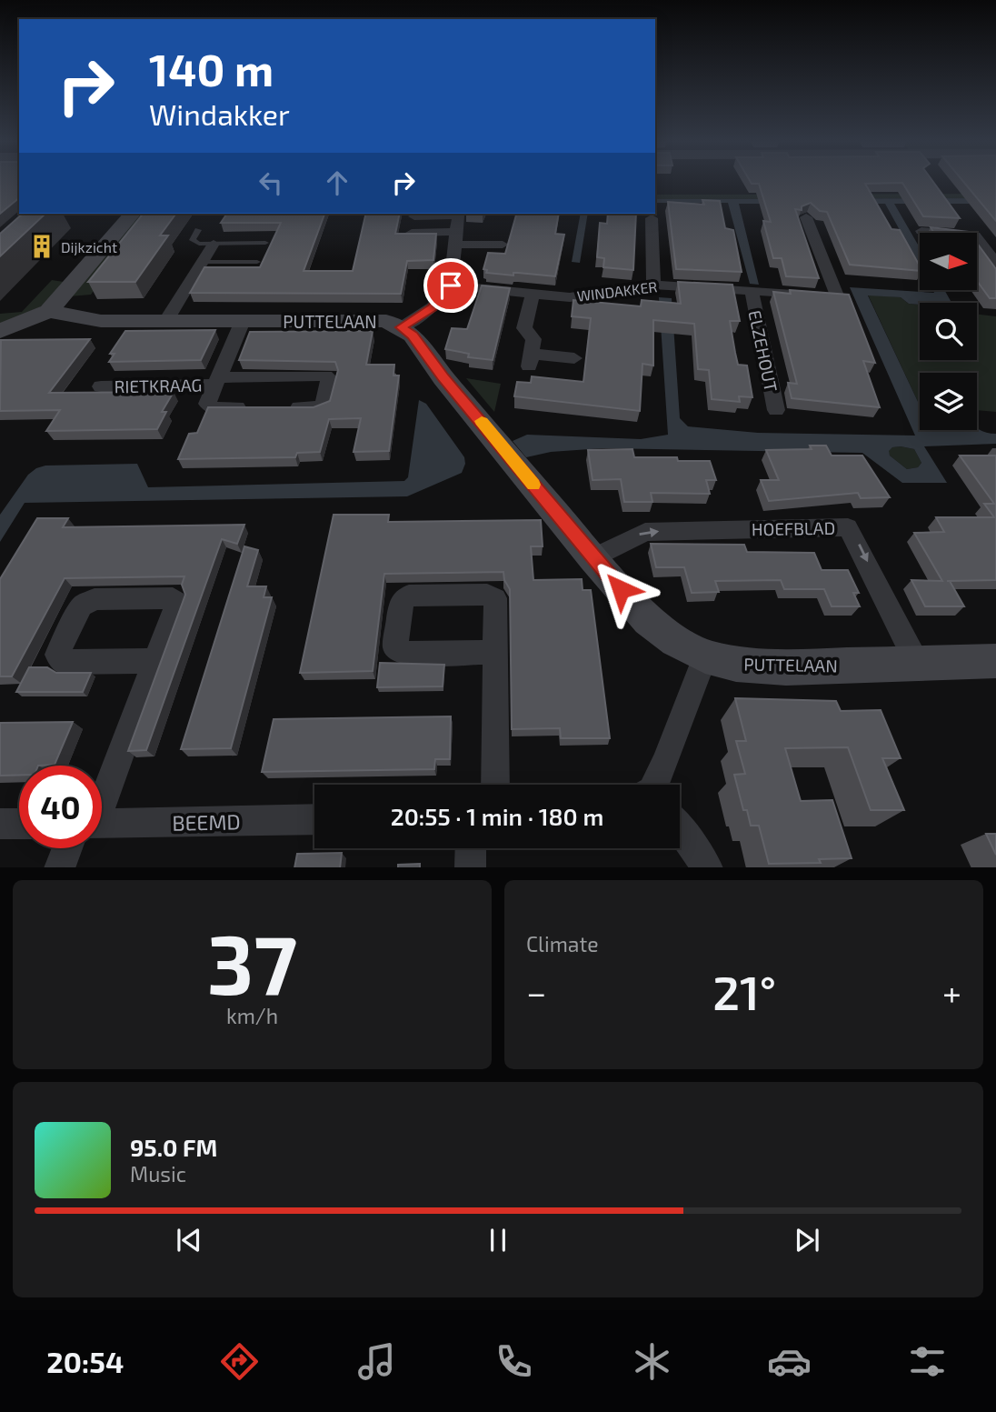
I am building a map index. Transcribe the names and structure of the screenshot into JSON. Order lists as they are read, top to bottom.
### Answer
{
  "streets": {
    "street": [
      "WINDAKKER",
      "PUTTELAAN",
      "ELZEHOUT",
      "RIETKRAAG",
      "HOEFBLAD",
      "BEEMD"
    ]
  },
  "crossings": [
    ["WINDAKKER", "ELZEHOUT"],
    ["PUTTELAAN", "RIETKRAAG"],
    ["PUTTELAAN", "HOEFBLAD"]
  ],
  "one_way": ["HOEFBLAD"],
  "places": {
    "building": ["Dijkzicht"]
  },
  "north": "right",
  "page": {
    "turn": ["140 m", "Windakker"],
    "limit": "40",
    "trip": "20:55 · 1 min · 180 m",
    "tile": [
      ["37", "km/h"],
      "Climate"
    ],
    "heat": ["−", "21°", "+"],
    "song": ["95.0 FM", "Music"],
    "tabs": "20:54"
  }
}
